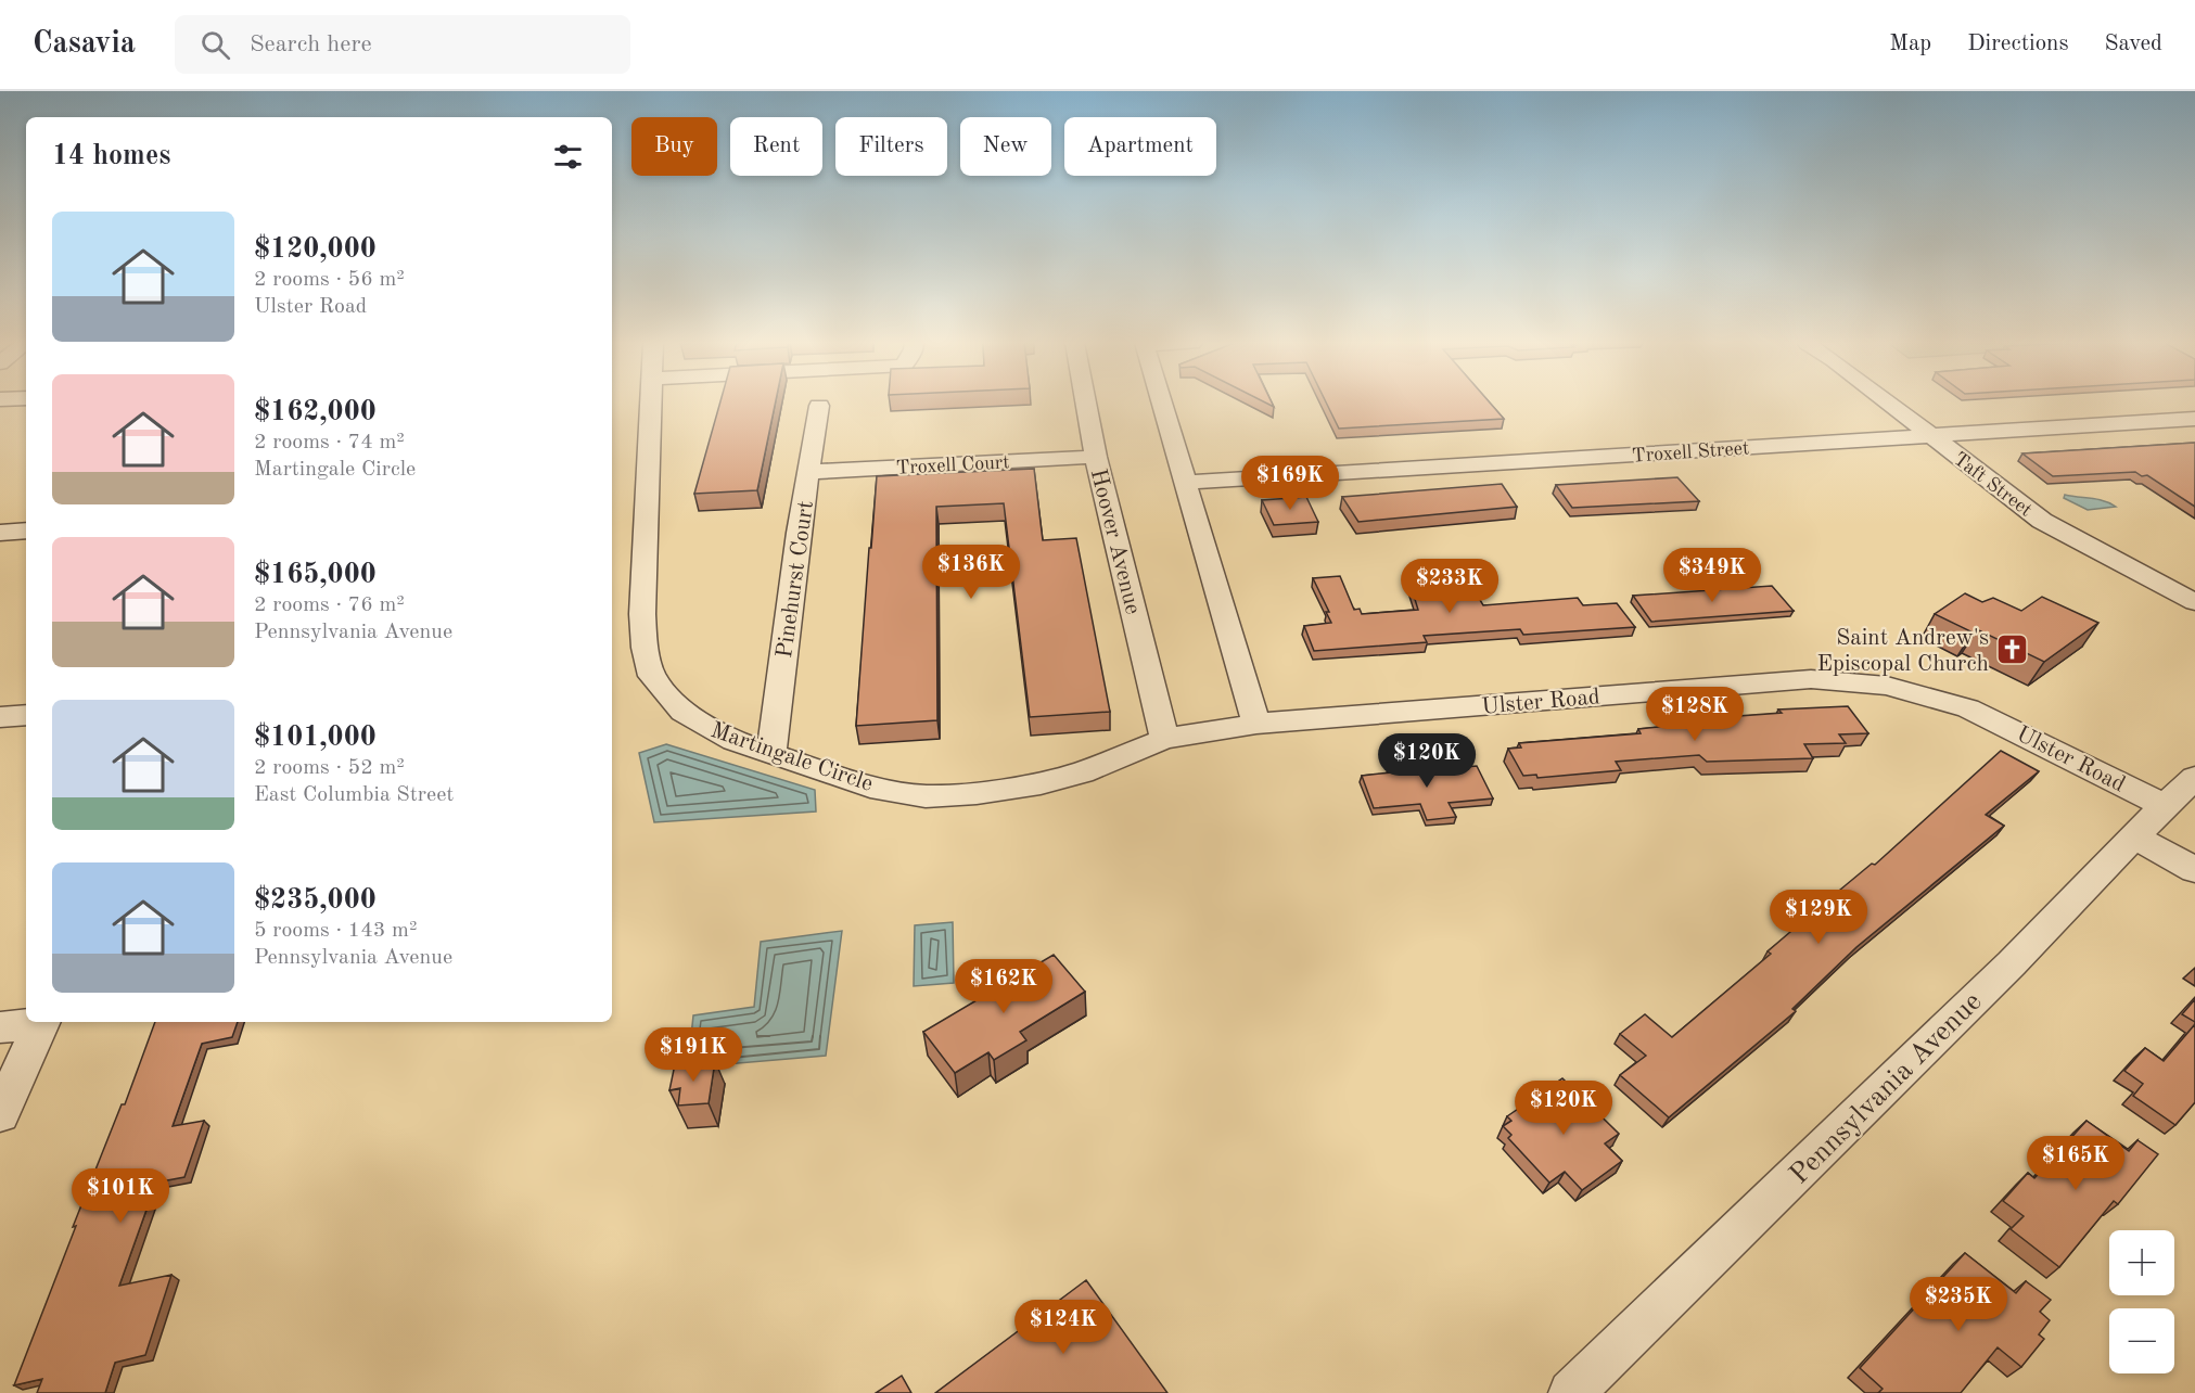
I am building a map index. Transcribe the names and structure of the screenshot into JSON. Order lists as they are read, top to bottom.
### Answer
{
  "streets": {
    "street": [
      "Troxell Street",
      "Troxell Court",
      "Taft Street",
      "Hoover Avenue",
      "Pinehurst Court",
      "Ulster Road",
      "Martingale Circle",
      "Pennsylvania Avenue"
    ]
  },
  "crossings": [
    ["Troxell Street", "Taft Street"],
    ["Troxell Court", "Hoover Avenue"],
    ["Troxell Court", "Pinehurst Court"],
    ["Hoover Avenue", "Ulster Road"],
    ["Hoover Avenue", "Martingale Circle"],
    ["Pinehurst Court", "Martingale Circle"],
    ["Ulster Road", "Martingale Circle"],
    ["Ulster Road", "Pennsylvania Avenue"]
  ],
  "places": {
    "church": ["Saint Andrew's Episcopal Church"]
  },
  "page": {
    "header": "Casavia",
    "search": "Search here",
    "nav": ["Map", "Directions", "Saved"],
    "chip": [
      "Buy",
      "Rent",
      "Filters",
      "New",
      "Apartment"
    ],
    "heading": "14 homes",
    "list": [
      {
        "name": "$120,000",
        "note": "2 rooms · 56 m² · Ulster Road"
      },
      {
        "name": "$162,000",
        "note": "2 rooms · 74 m² · Martingale Circle"
      },
      {
        "name": "$165,000",
        "note": "2 rooms · 76 m² · Pennsylvania Avenue"
      },
      {
        "name": "$101,000",
        "note": "2 rooms · 52 m² · East Columbia Street"
      },
      {
        "name": "$235,000",
        "note": "5 rooms · 143 m² · Pennsylvania Avenue"
      }
    ],
    "price": [
      "$169K",
      "$136K",
      "$349K",
      "$233K",
      "$128K",
      "$120K",
      "$129K",
      "$162K",
      "$191K",
      "$120K",
      "$165K",
      "$101K",
      "$235K",
      "$124K"
    ],
    "map_buttons": ["+", "−"]
  }
}
